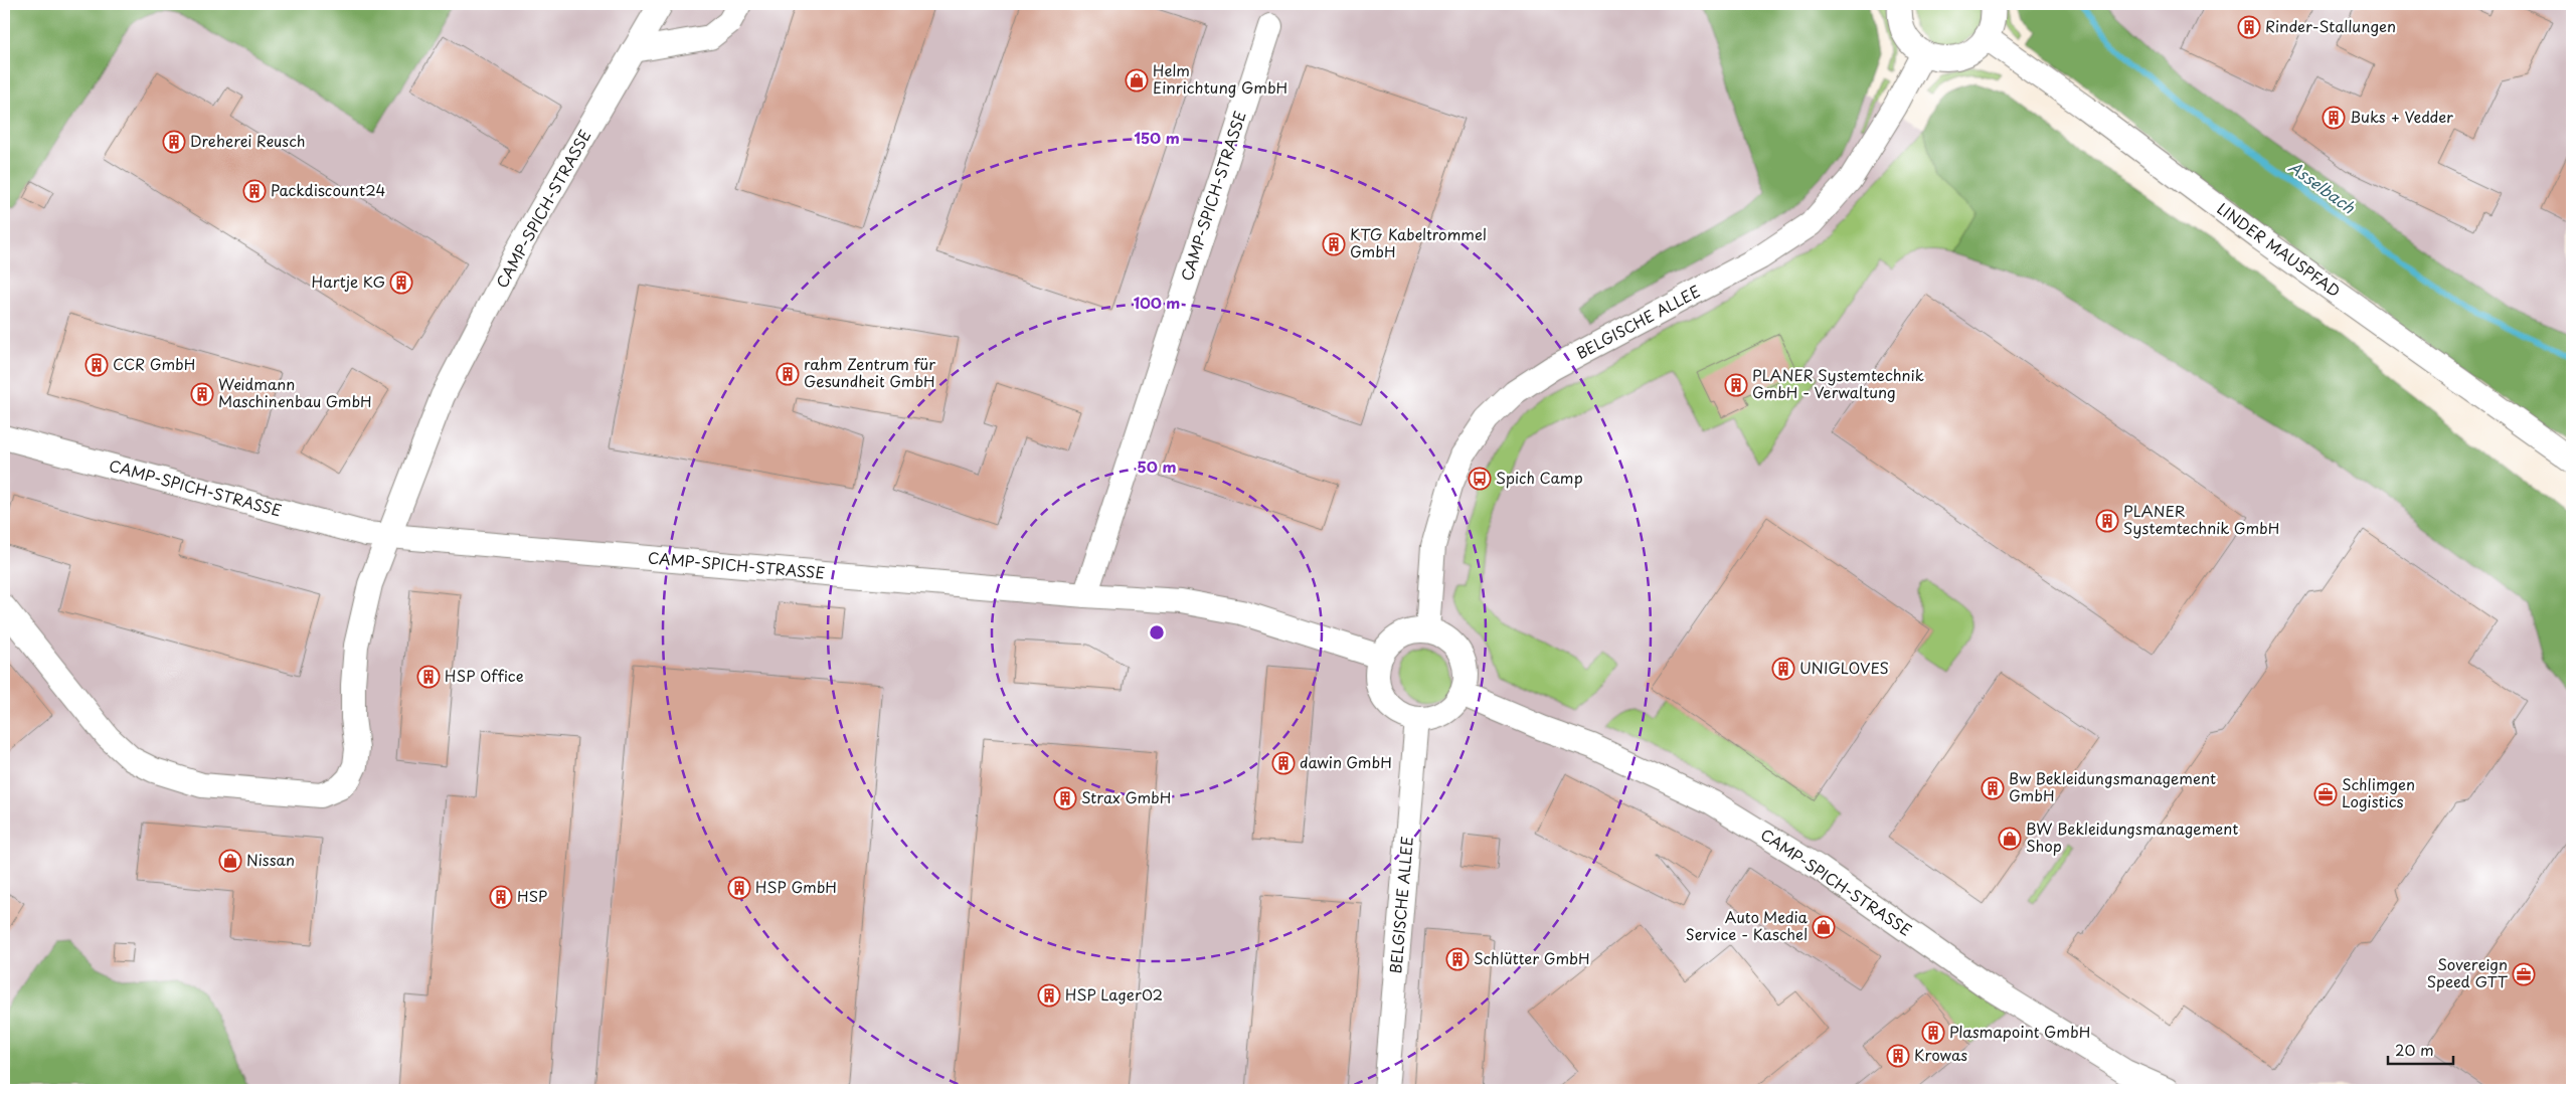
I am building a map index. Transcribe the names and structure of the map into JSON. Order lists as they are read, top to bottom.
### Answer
{
  "streets": {
    "street": ["CAMP-SPICH-STRASSE", "LINDER MAUSPFAD", "BELGISCHE ALLEE"]
  },
  "crossings": [
    ["CAMP-SPICH-STRASSE", "BELGISCHE ALLEE"]
  ],
  "water": ["Asselbach"],
  "places": {
    "building": [
      "Rinder-Stallungen",
      "Buks + Vedder",
      "Dreherei Reusch",
      "Packdiscount24",
      "KTG Kabeltrommel GmbH",
      "Hartje KG",
      "CCR GmbH",
      "rahm Zentrum für Gesundheit GmbH",
      "PLANER Systemtechnik GmbH - Verwaltung",
      "Weidmann Maschinenbau GmbH",
      "PLANER Systemtechnik GmbH",
      "UNIGLOVES",
      "HSP Office",
      "dawin GmbH",
      "Bw Bekleidungsmanagement GmbH",
      "Strax GmbH",
      "HSP GmbH",
      "HSP",
      "Schlütter GmbH",
      "HSP Lager02",
      "Plasmapoint GmbH",
      "Krowas"
    ],
    "shop": [
      "Helm Einrichtung GmbH",
      "BW Bekleidungsmanagement Shop",
      "Nissan",
      "Auto Media Service - Kaschel"
    ],
    "bus stop": ["Spich Camp"],
    "office": ["Schlimgen Logistics", "Sovereign Speed GTT"]
  },
  "scale_bar": "20 m",
  "rings": ["150 m", "100 m", "50 m"]
}
